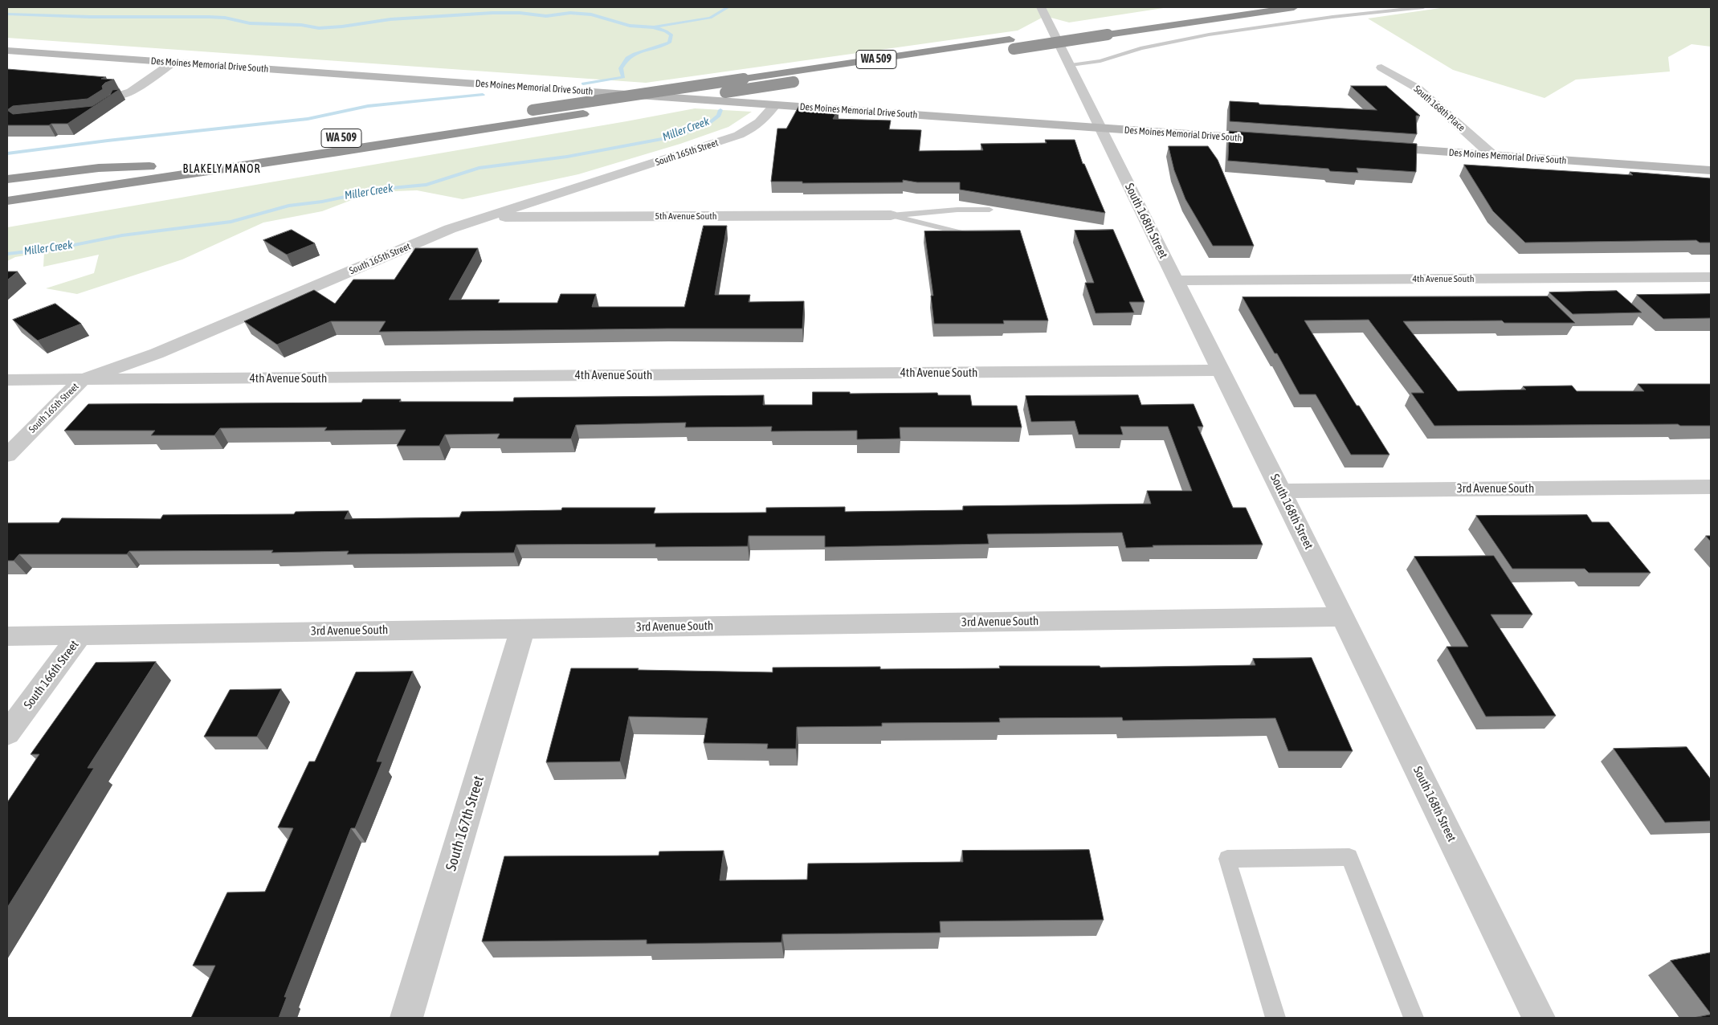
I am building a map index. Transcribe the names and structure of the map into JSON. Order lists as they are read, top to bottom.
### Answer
{
  "streets": {
    "highway": ["WA 509"],
    "main road": ["Des Moines Memorial Drive South"],
    "street": [
      "South 168th Place",
      "South 165th Street",
      "5th Avenue South",
      "South 168th Street",
      "4th Avenue South",
      "3rd Avenue South",
      "South 166th Street",
      "South 167th Street"
    ]
  },
  "crossings": [
    ["Des Moines Memorial Drive South", "South 168th Place"],
    ["Des Moines Memorial Drive South", "South 165th Street"],
    ["Des Moines Memorial Drive South", "South 168th Street"],
    ["South 165th Street", "5th Avenue South"],
    ["South 165th Street", "4th Avenue South"],
    ["South 168th Street", "4th Avenue South"],
    ["South 168th Street", "3rd Avenue South"],
    ["3rd Avenue South", "South 166th Street"],
    ["3rd Avenue South", "South 167th Street"]
  ],
  "districts": ["BLAKELY MANOR"],
  "water": ["Miller Creek"]
}
